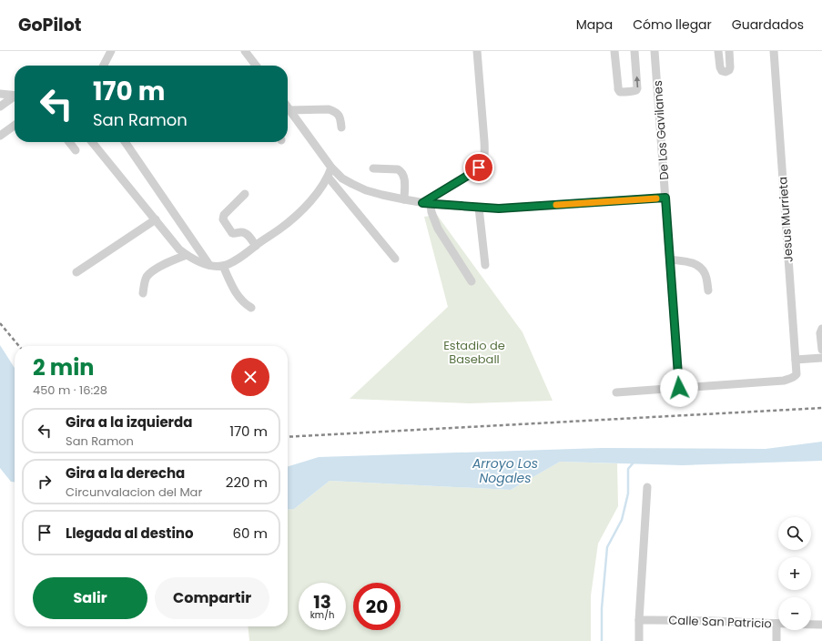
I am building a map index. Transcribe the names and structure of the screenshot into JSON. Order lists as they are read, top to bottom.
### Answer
{
  "streets": {
    "street": ["De Los Gavilanes", "Jesus Murrieta", "Calle San Patricio"]
  },
  "crossings": [
    ["De Los Gavilanes", "Jesus Murrieta"]
  ],
  "water": ["Arroyo Los Nogales"],
  "parks": ["Estadio de Baseball"],
  "page": {
    "header": "GoPilot",
    "nav": ["Mapa", "Cómo llegar", "Guardados"],
    "turn": ["170 m", "San Ramon"],
    "heading": ["2 min", "450 m · 16:28"],
    "list": [
      {
        "name": "Gira a la izquierda",
        "note": "San Ramon",
        "value": "170 m"
      },
      {
        "name": "Gira a la derecha",
        "note": "Circunvalacion del Mar",
        "value": "220 m"
      },
      {
        "name": "Llegada al destino",
        "value": "60 m"
      }
    ],
    "map_buttons": ["+", "−"],
    "buttons": ["Salir", "Compartir"],
    "speed": "13 km/h",
    "limit": "20"
  }
}
